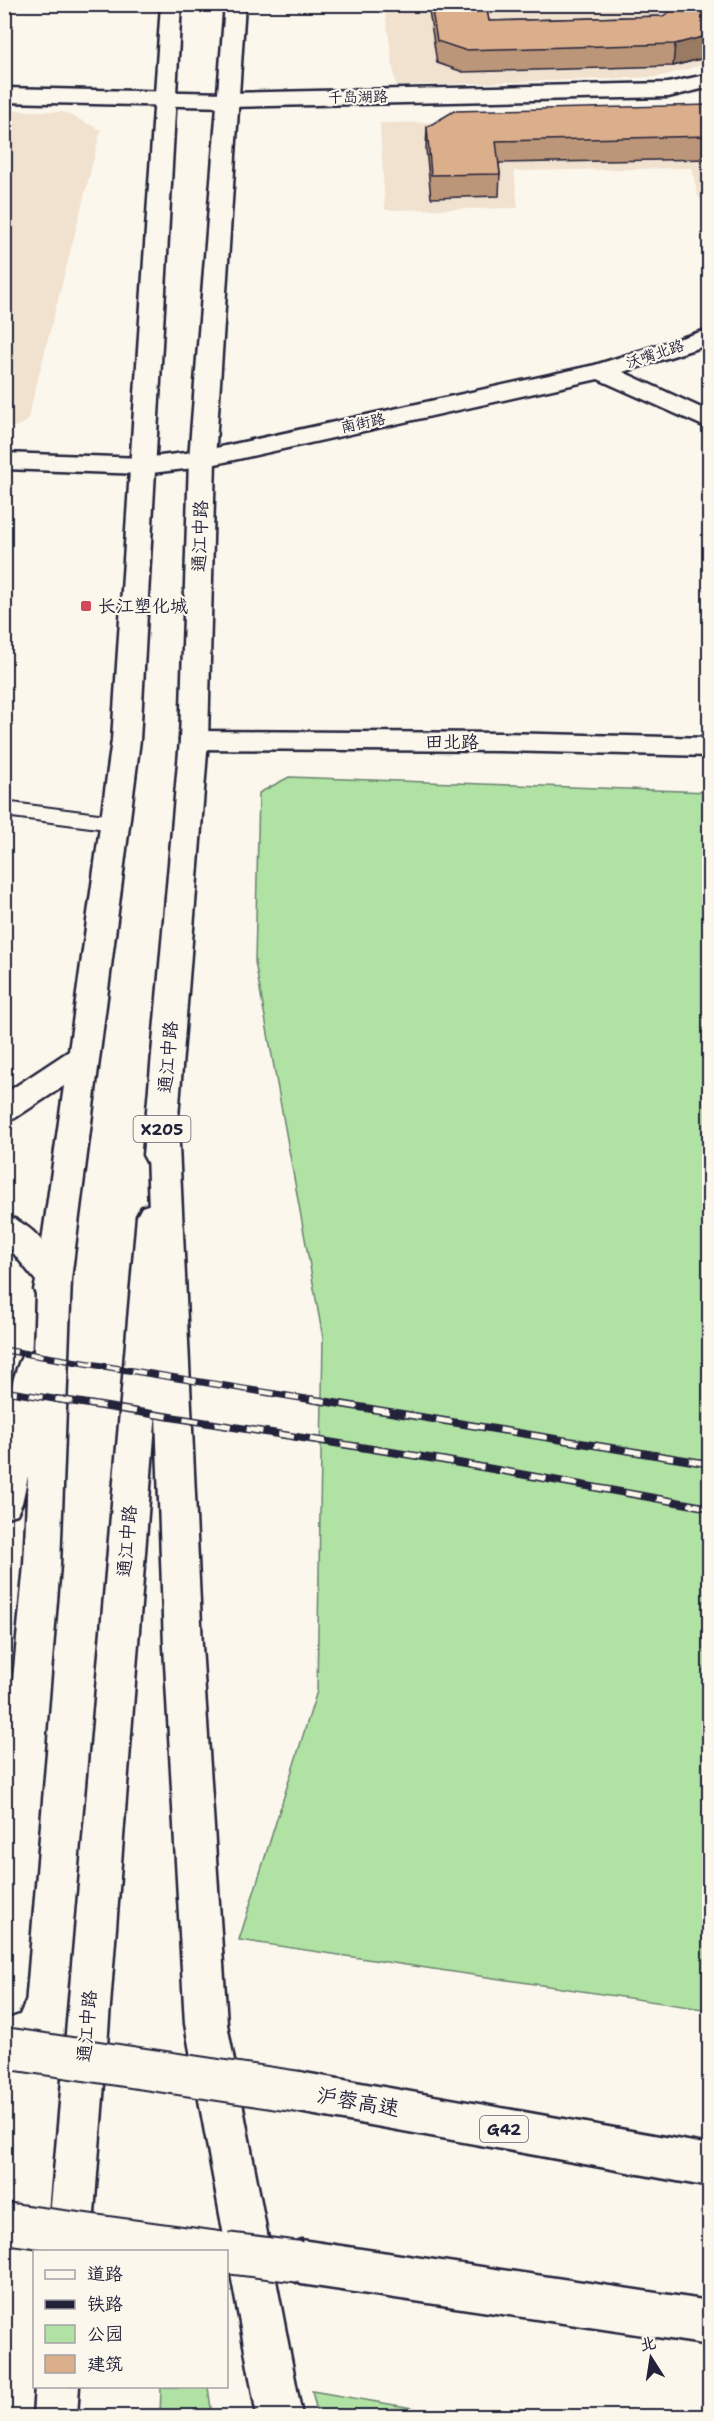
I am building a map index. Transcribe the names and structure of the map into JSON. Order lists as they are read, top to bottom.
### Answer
{
  "streets": {
    "main road": [
      "千岛湖路",
      "沃嘴北路",
      "南街路",
      "通江中路",
      "田北路",
      "X205",
      "沪蓉高速",
      "G42"
    ]
  },
  "crossings": [
    ["千岛湖路", "通江中路"],
    ["沃嘴北路", "南街路"],
    ["南街路", "通江中路"],
    ["通江中路", "田北路"]
  ],
  "places": {
    "transit": ["长江塑化城"]
  },
  "legend": [
    "道路",
    "铁路",
    "公园",
    "建筑"
  ],
  "north": "top"
}
